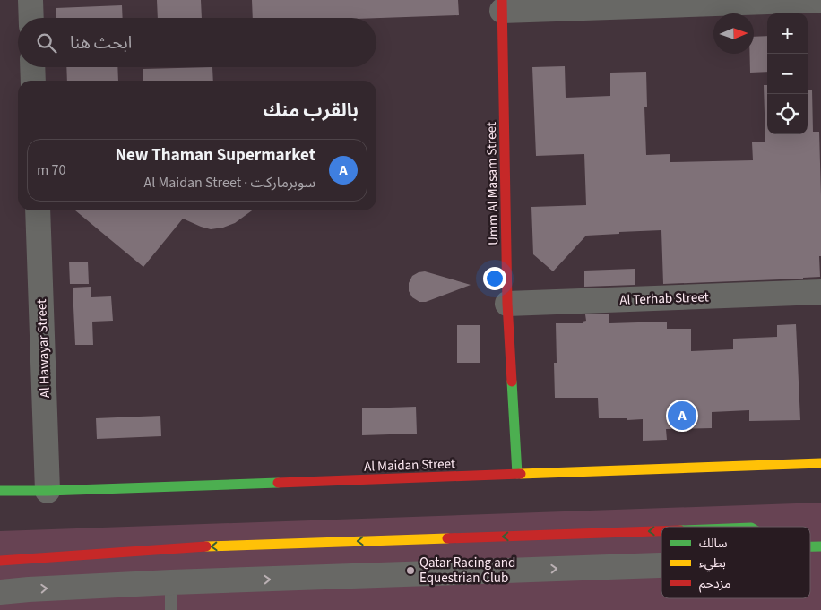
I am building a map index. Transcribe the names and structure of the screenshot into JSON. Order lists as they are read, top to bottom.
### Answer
{
  "streets": {
    "street": [
      "Umm Al Masam Street",
      "Al Terhab Street",
      "Al Hawayar Street",
      "Al Maidan Street"
    ]
  },
  "crossings": [
    ["Umm Al Masam Street", "Al Terhab Street"],
    ["Umm Al Masam Street", "Al Maidan Street"],
    ["Al Hawayar Street", "Al Maidan Street"]
  ],
  "places": ["Qatar Racing and Equestrian Club"],
  "legend": ["سالك", "بطيء", "مزدحم"],
  "north": "right",
  "page": {
    "map_buttons": ["+", "−"],
    "search": "ابحث هنا",
    "heading": "بالقرب منك",
    "list": [
      {
        "mark": "A",
        "name": "New Thaman Supermarket",
        "note": "سوبرماركت · Al Maidan Street",
        "value": "70 m"
      }
    ],
    "pins": "A"
  }
}
